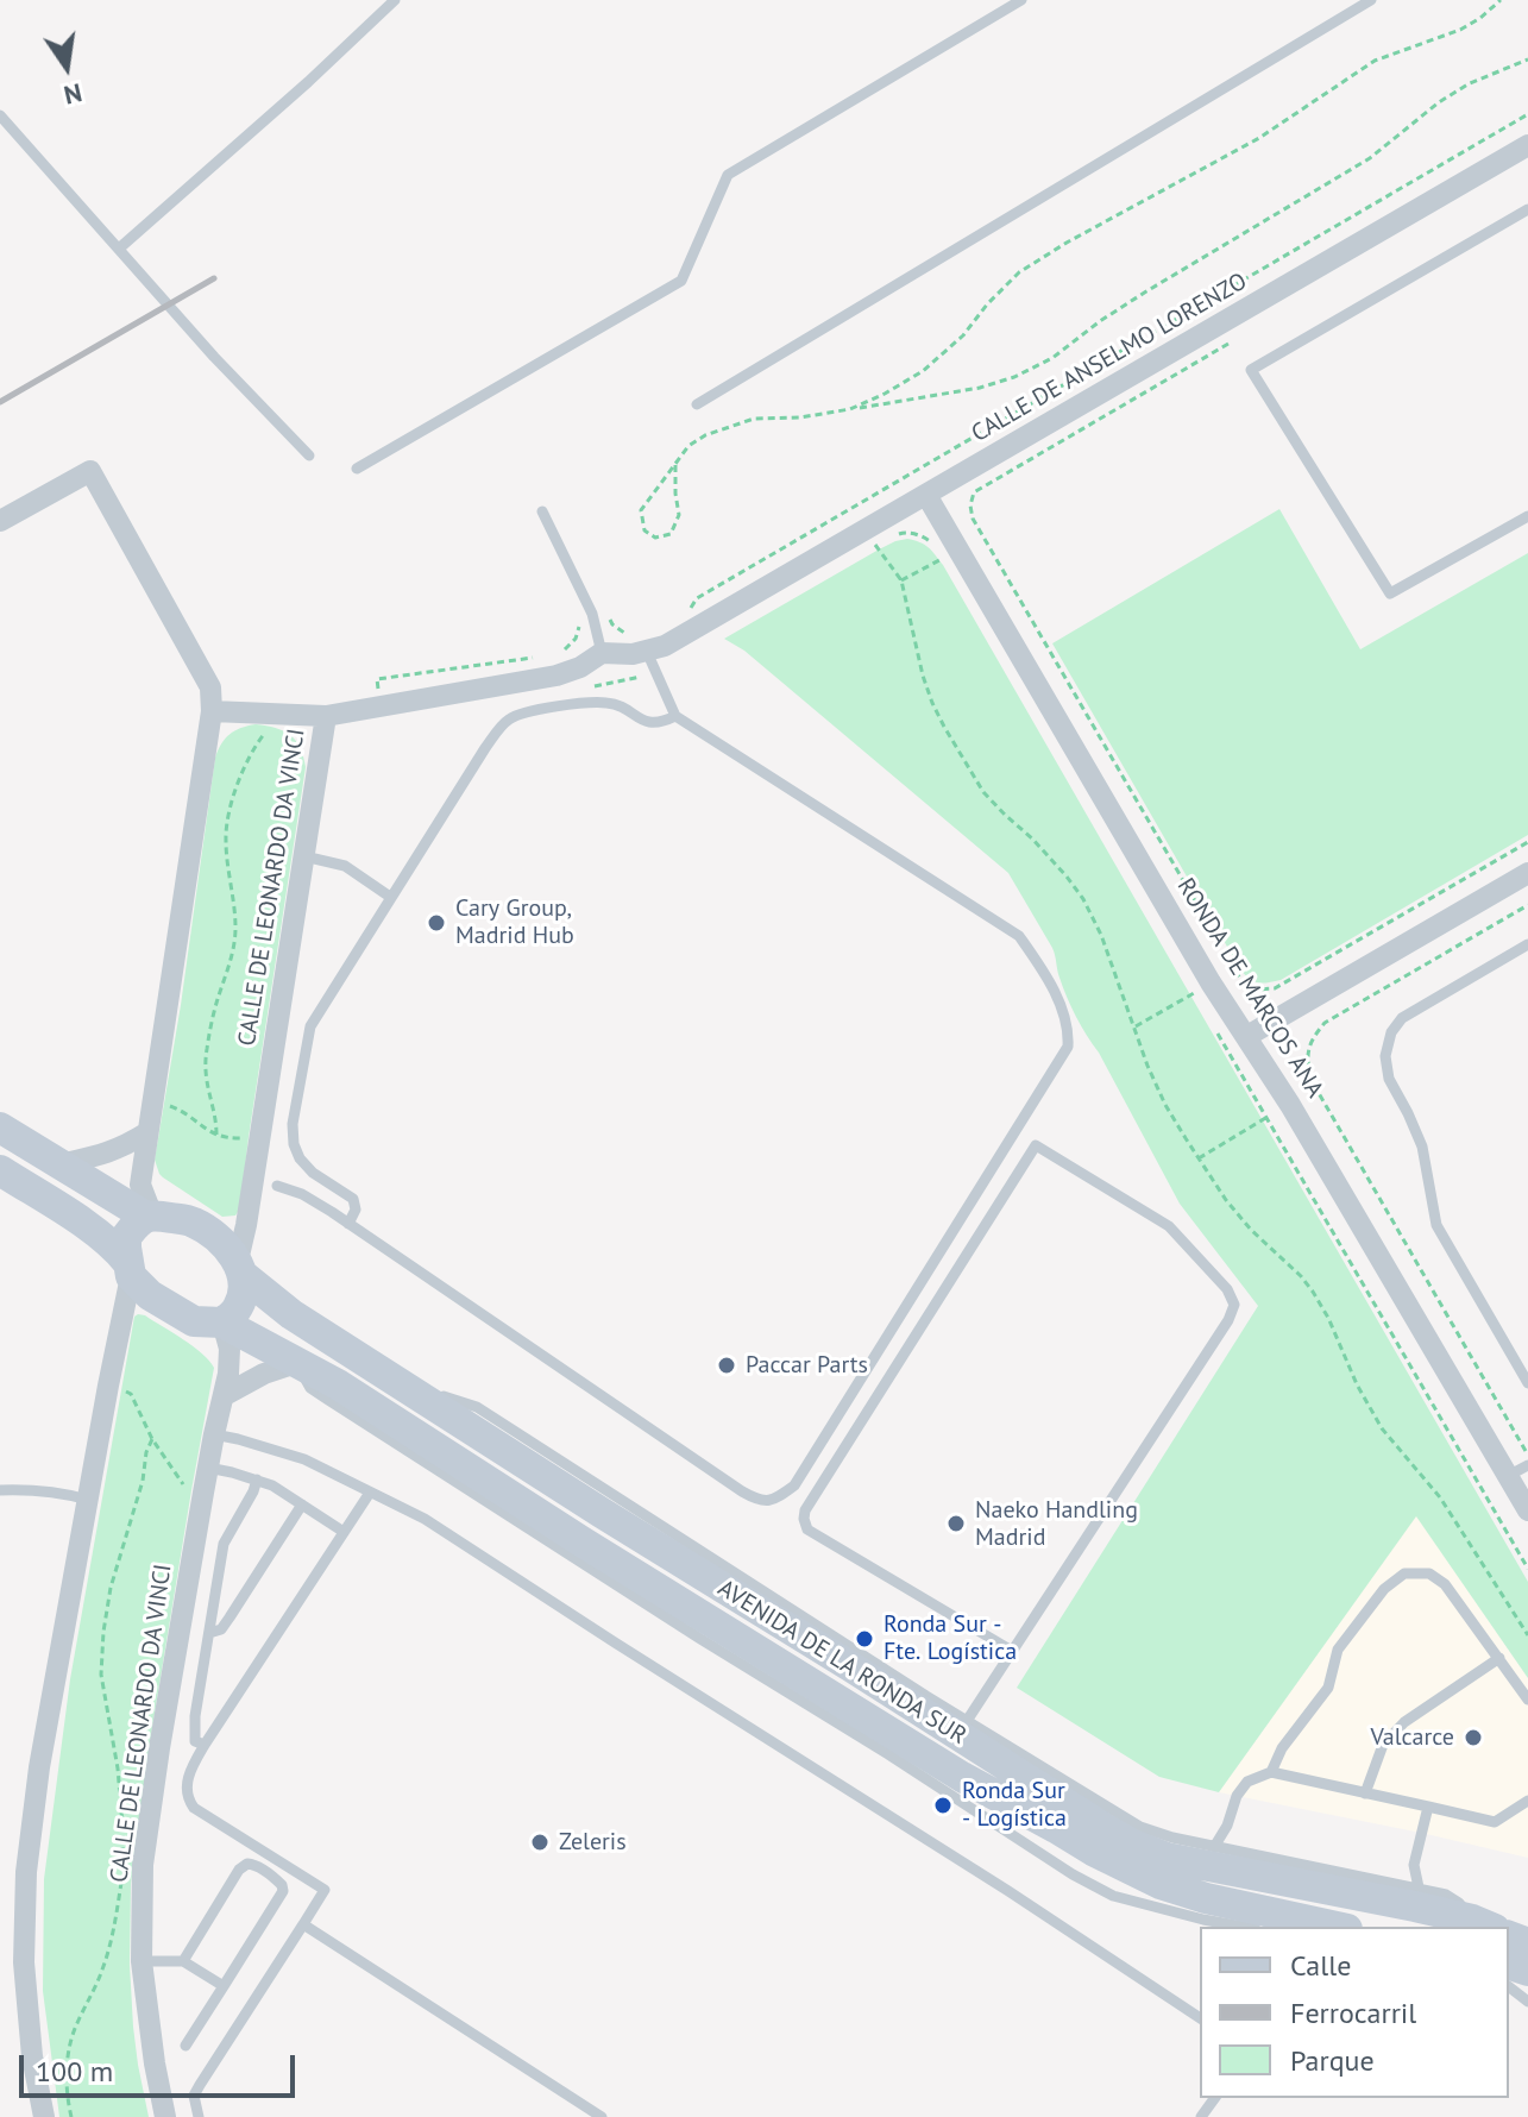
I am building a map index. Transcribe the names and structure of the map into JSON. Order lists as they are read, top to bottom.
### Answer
{
  "streets": {
    "main road": ["AVENIDA DE LA RONDA SUR"],
    "street": ["CALLE DE ANSELMO LORENZO", "CALLE DE LEONARDO DA VINCI", "RONDA DE MARCOS ANA"]
  },
  "crossings": [
    ["CALLE DE ANSELMO LORENZO", "RONDA DE MARCOS ANA"],
    ["CALLE DE LEONARDO DA VINCI", "AVENIDA DE LA RONDA SUR"]
  ],
  "places": [
    "Cary Group, Madrid Hub",
    "Paccar Parts",
    "Naeko Handling Madrid",
    "Ronda Sur - Fte. Logística",
    "Valcarce",
    "Ronda Sur - Logística",
    "Zeleris"
  ],
  "legend": ["Calle", "Ferrocarril", "Parque"],
  "scale_bar": "100 m",
  "north": "bottom"
}
